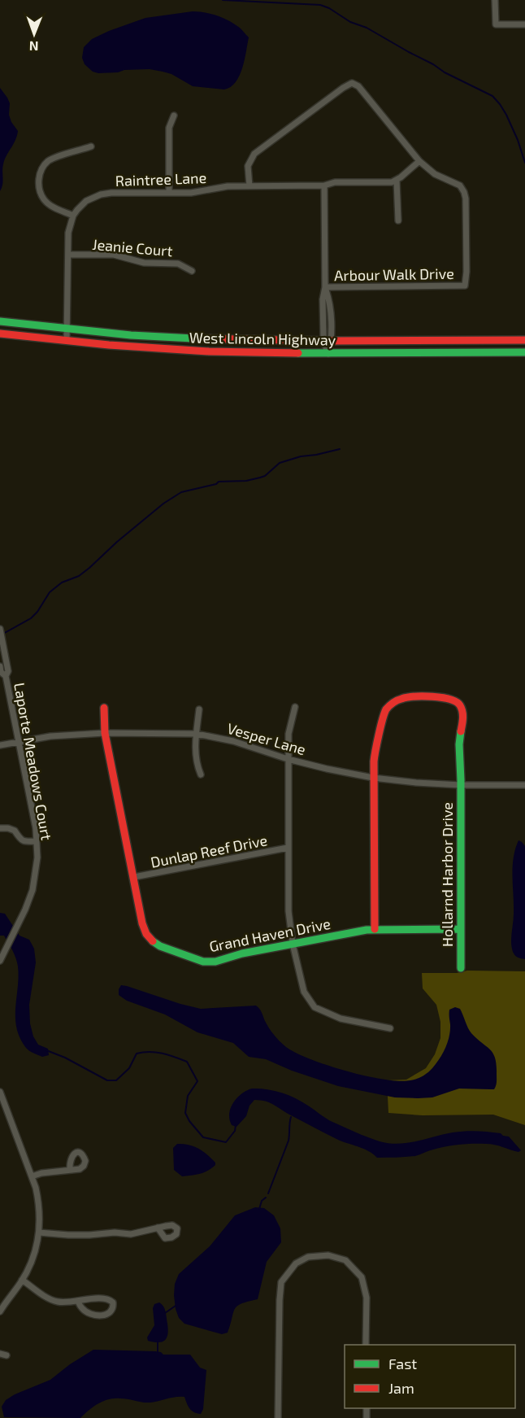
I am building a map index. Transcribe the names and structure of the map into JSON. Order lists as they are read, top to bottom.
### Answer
{
  "streets": {
    "street": [
      "Raintree Lane",
      "Jeanie Court",
      "Arbour Walk Drive",
      "West Lincoln Highway",
      "Vesper Lane",
      "Laporte Meadows Court",
      "Dunlap Reef Drive",
      "Hollarnd Harbor Drive",
      "Grand Haven Drive"
    ]
  },
  "crossings": [
    ["Raintree Lane", "Arbour Walk Drive"],
    ["Vesper Lane", "Laporte Meadows Court"],
    ["Vesper Lane", "Hollarnd Harbor Drive"],
    ["Vesper Lane", "Grand Haven Drive"],
    ["Dunlap Reef Drive", "Grand Haven Drive"],
    ["Hollarnd Harbor Drive", "Grand Haven Drive"]
  ],
  "legend": ["Fast", "Jam"],
  "north": "bottom"
}
